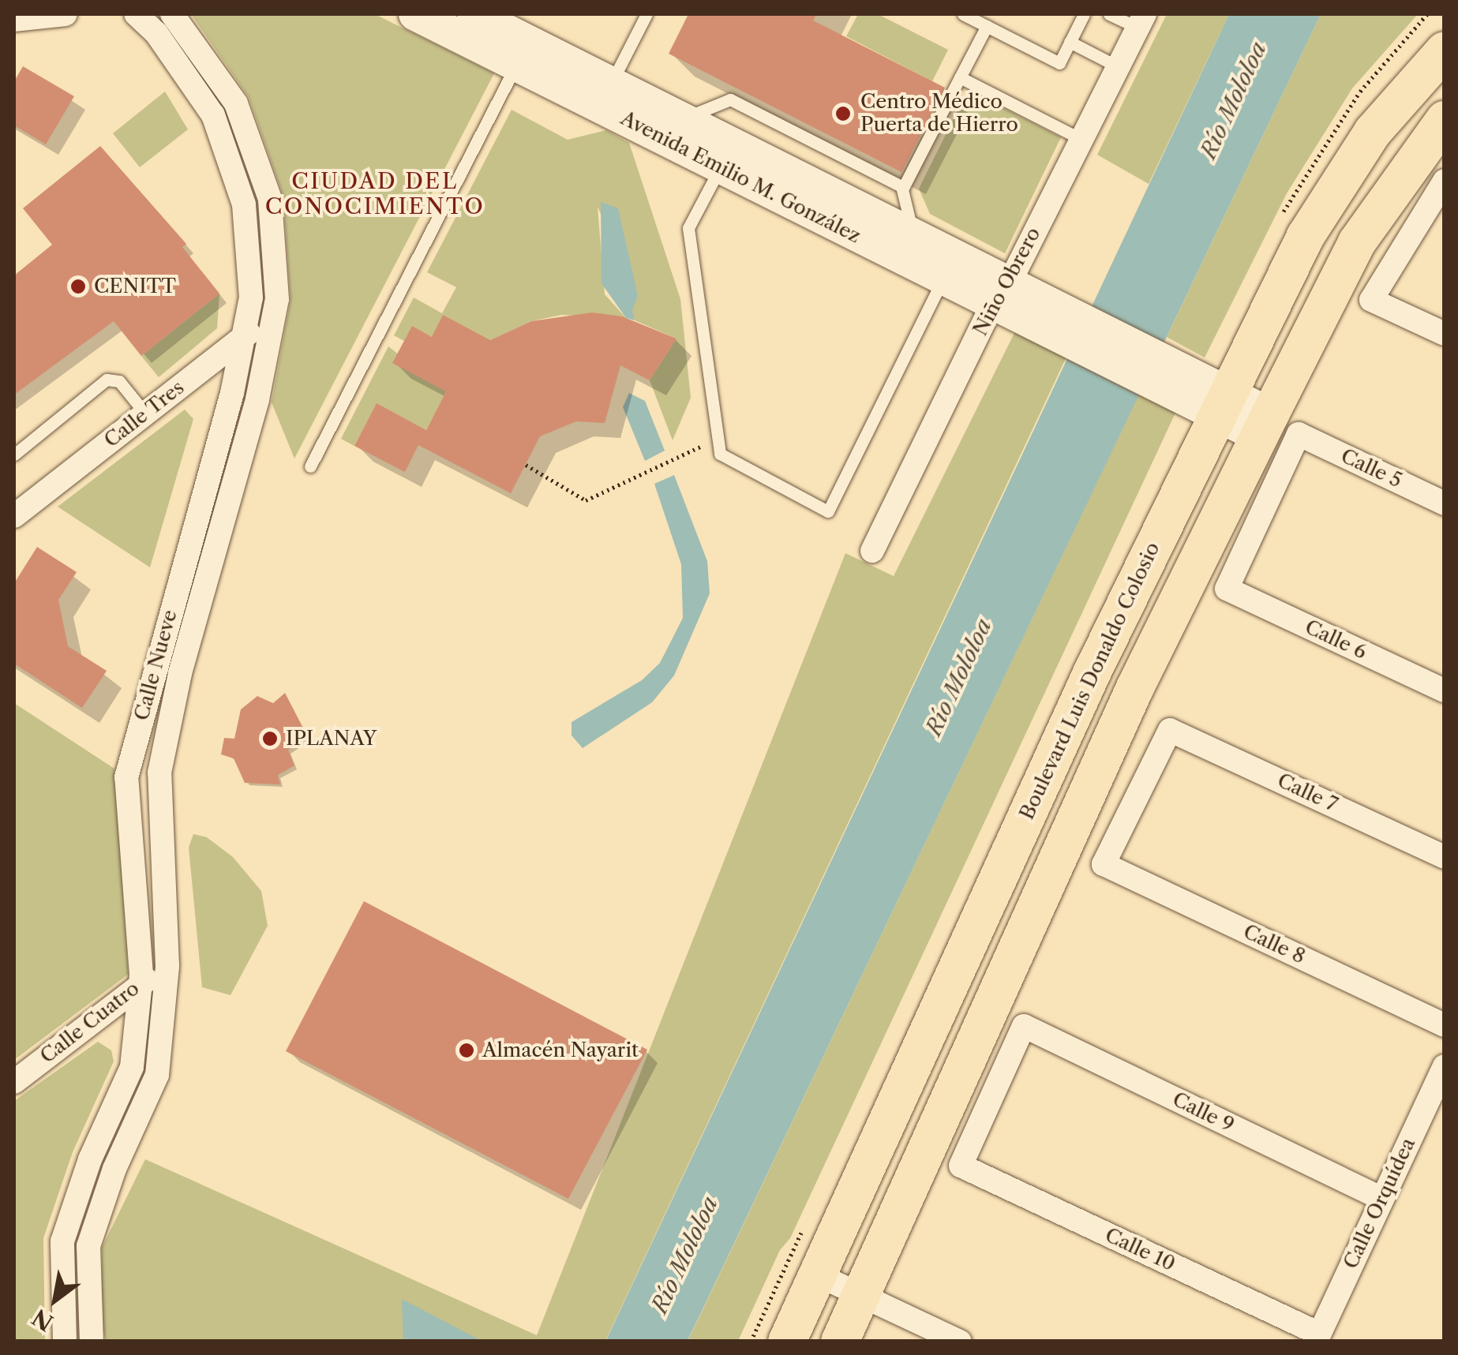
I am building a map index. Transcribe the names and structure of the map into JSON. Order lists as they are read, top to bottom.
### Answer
{
  "streets": {
    "main road": ["Avenida Emilio M. González", "Boulevard Luis Donaldo Colosio"],
    "street": [
      "Niño Obrero",
      "Calle Tres",
      "Calle 5",
      "Calle 6",
      "Calle Nueve",
      "Calle 7",
      "Calle 8",
      "Calle Cuatro",
      "Calle 9",
      "Calle Orquídea",
      "Calle 10"
    ]
  },
  "crossings": [
    ["Avenida Emilio M. González", "Niño Obrero"],
    ["Avenida Emilio M. González", "Calle 5"],
    ["Avenida Emilio M. González", "Calle 6"],
    ["Avenida Emilio M. González", "Boulevard Luis Donaldo Colosio"],
    ["Calle Tres", "Calle Nueve"],
    ["Calle 5", "Calle 6"],
    ["Calle Nueve", "Calle Cuatro"],
    ["Calle 7", "Calle 8"],
    ["Calle 9", "Calle Orquídea"],
    ["Calle 9", "Calle 10"],
    ["Calle Orquídea", "Calle 10"]
  ],
  "districts": ["CIUDAD DEL CONOCIMIENTO"],
  "water": ["Río Mololoa"],
  "places": [
    "Centro Médico Puerta de Hierro",
    "CENITT",
    "IPLANAY",
    "Almacén Nayarit"
  ],
  "north": "bottom left"
}
